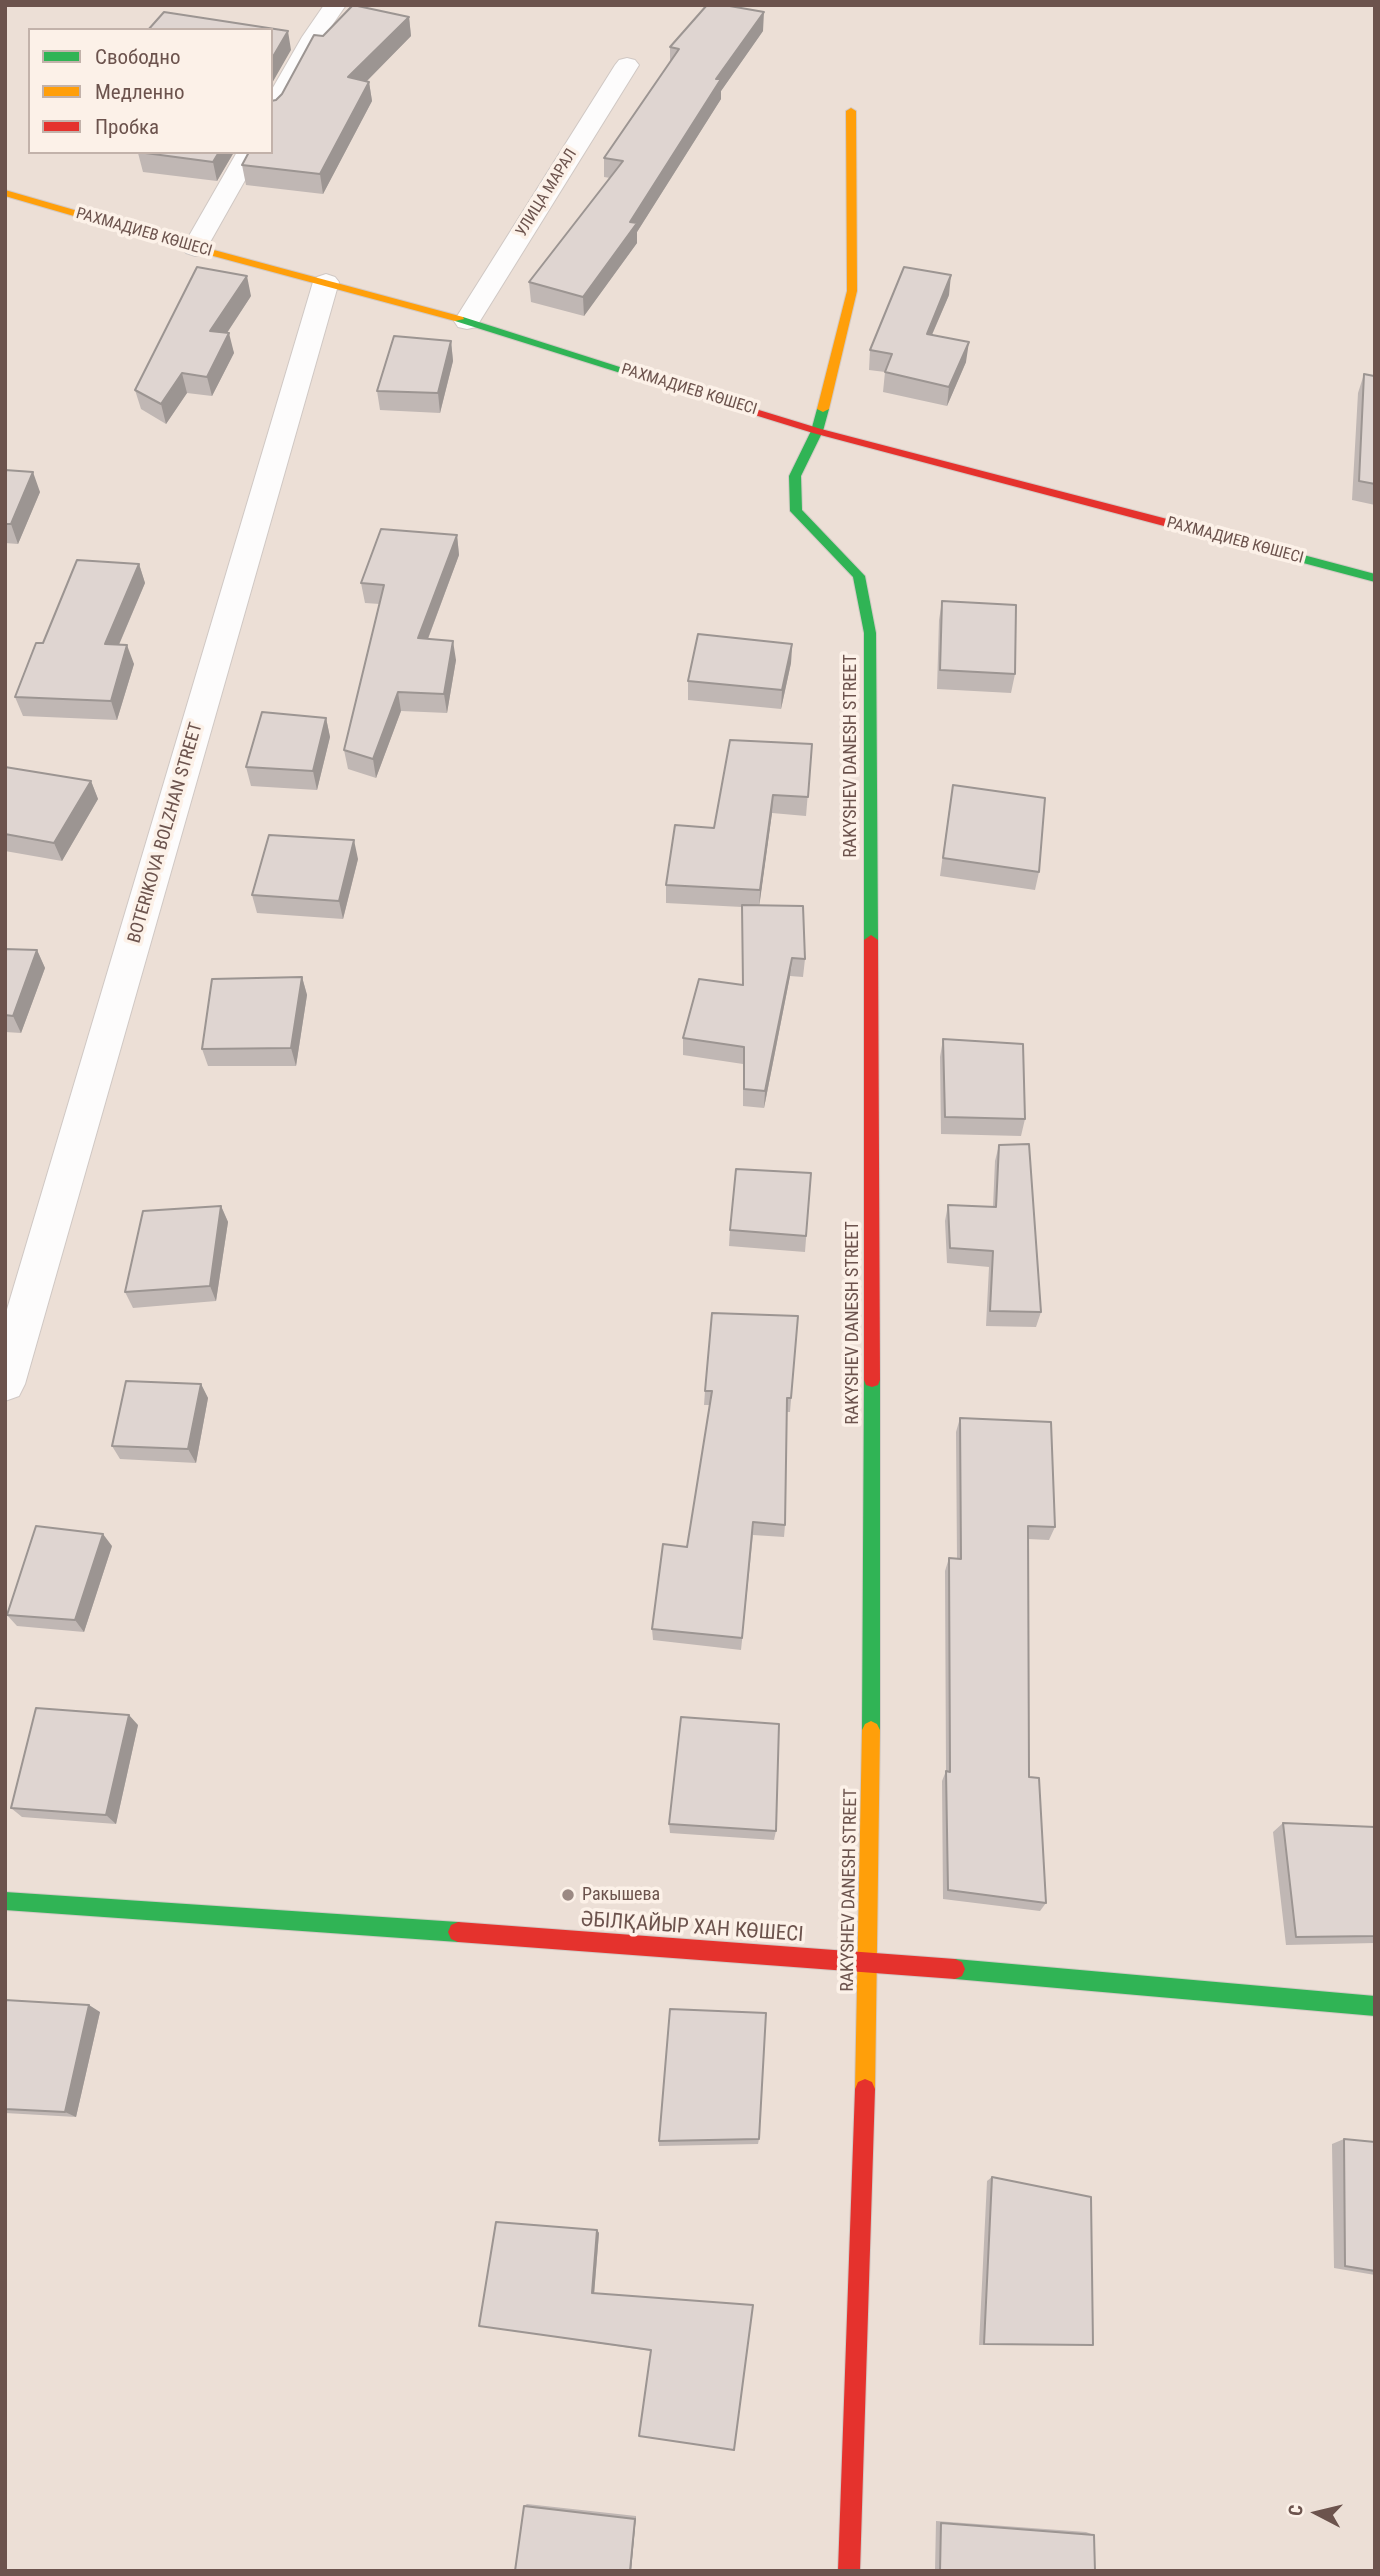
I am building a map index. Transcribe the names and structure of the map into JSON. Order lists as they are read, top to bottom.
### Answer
{
  "streets": {
    "street": [
      "УЛИЦА МАРАЛ",
      "РАХМАДИЕВ КӨШЕСІ",
      "RAKYSHEV DANESH STREET",
      "BOTERIKOVA BOLZHAN STREET",
      "ӘБІЛҚАЙЫР ХАН КӨШЕСІ"
    ]
  },
  "crossings": [
    ["УЛИЦА МАРАЛ", "РАХМАДИЕВ КӨШЕСІ"],
    ["РАХМАДИЕВ КӨШЕСІ", "RAKYSHEV DANESH STREET"],
    ["РАХМАДИЕВ КӨШЕСІ", "BOTERIKOVA BOLZHAN STREET"],
    ["RAKYSHEV DANESH STREET", "ӘБІЛҚАЙЫР ХАН КӨШЕСІ"]
  ],
  "places": ["Ракышева"],
  "legend": ["Свободно", "Медленно", "Пробка"],
  "north": "left"
}
